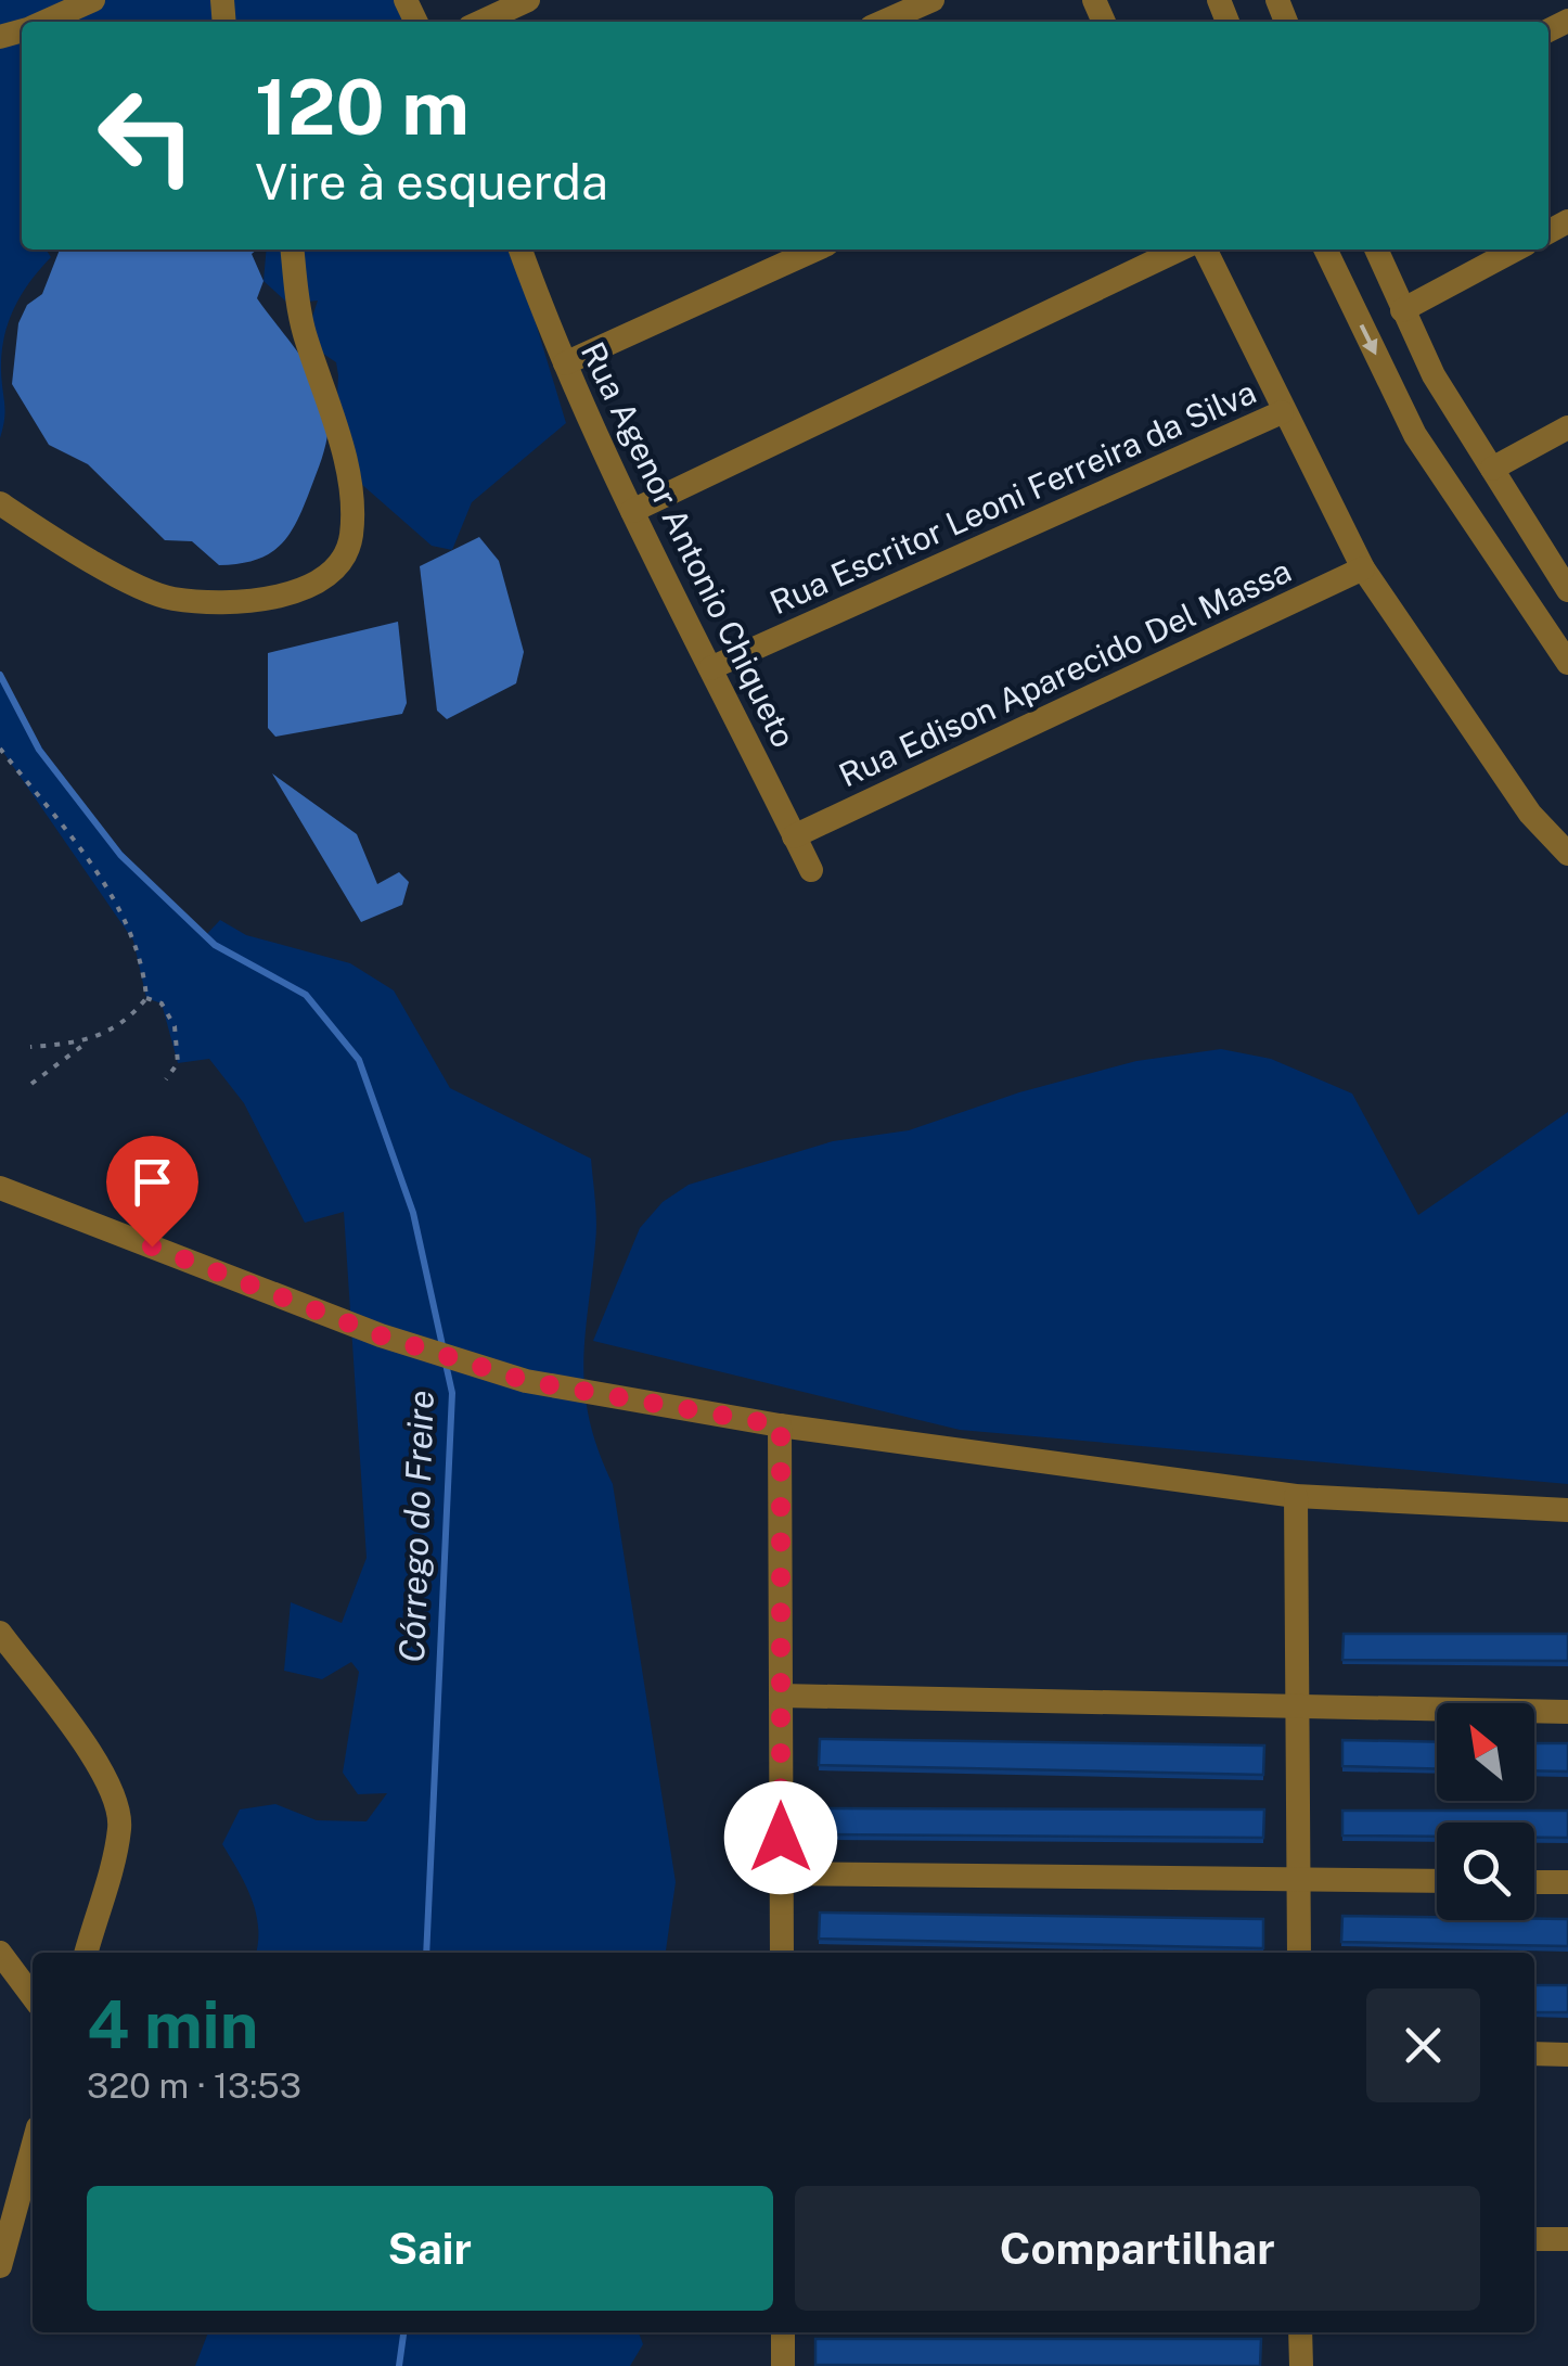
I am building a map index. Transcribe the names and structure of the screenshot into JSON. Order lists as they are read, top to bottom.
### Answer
{
  "streets": {
    "street": ["Rua Escritor Leoni Ferreira da Silva", "Rua Agenor Antonio Chiqueto", "Rua Edison Aparecido Del Massa"]
  },
  "crossings": [
    ["Rua Escritor Leoni Ferreira da Silva", "Rua Agenor Antonio Chiqueto"],
    ["Rua Agenor Antonio Chiqueto", "Rua Edison Aparecido Del Massa"]
  ],
  "water": ["Córrego do Freire"],
  "north": "top left",
  "page": {
    "turn": ["120 m", "Vire à esquerda"],
    "heading": ["4 min", "320 m · 13:53"],
    "buttons": ["Sair", "Compartilhar"]
  }
}
